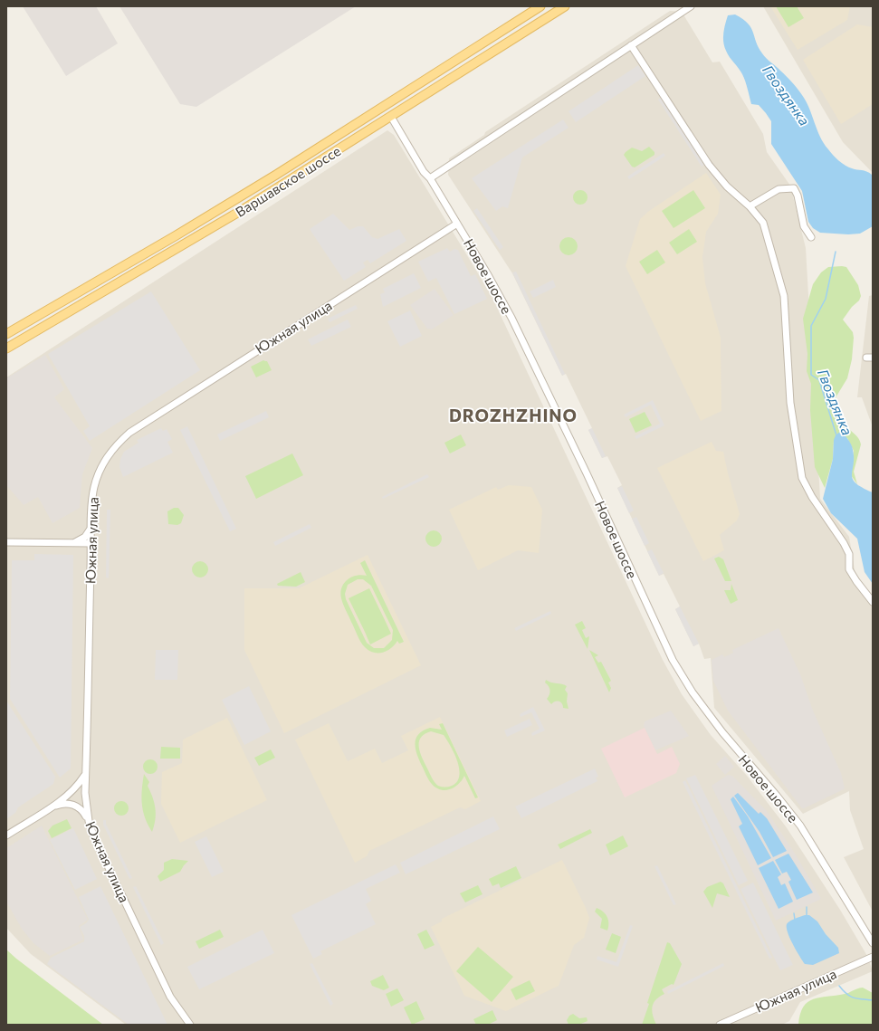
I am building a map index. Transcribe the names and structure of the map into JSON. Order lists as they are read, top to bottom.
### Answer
{
  "streets": {
    "main road": ["Варшавское шоссе"],
    "street": ["Новое шоссе", "Южная улица"]
  },
  "crossings": [
    ["Варшавское шоссе", "Новое шоссе"],
    ["Новое шоссе", "Южная улица"]
  ],
  "districts": ["DROZHZHINO"],
  "water": ["Гвоздянка"]
}
